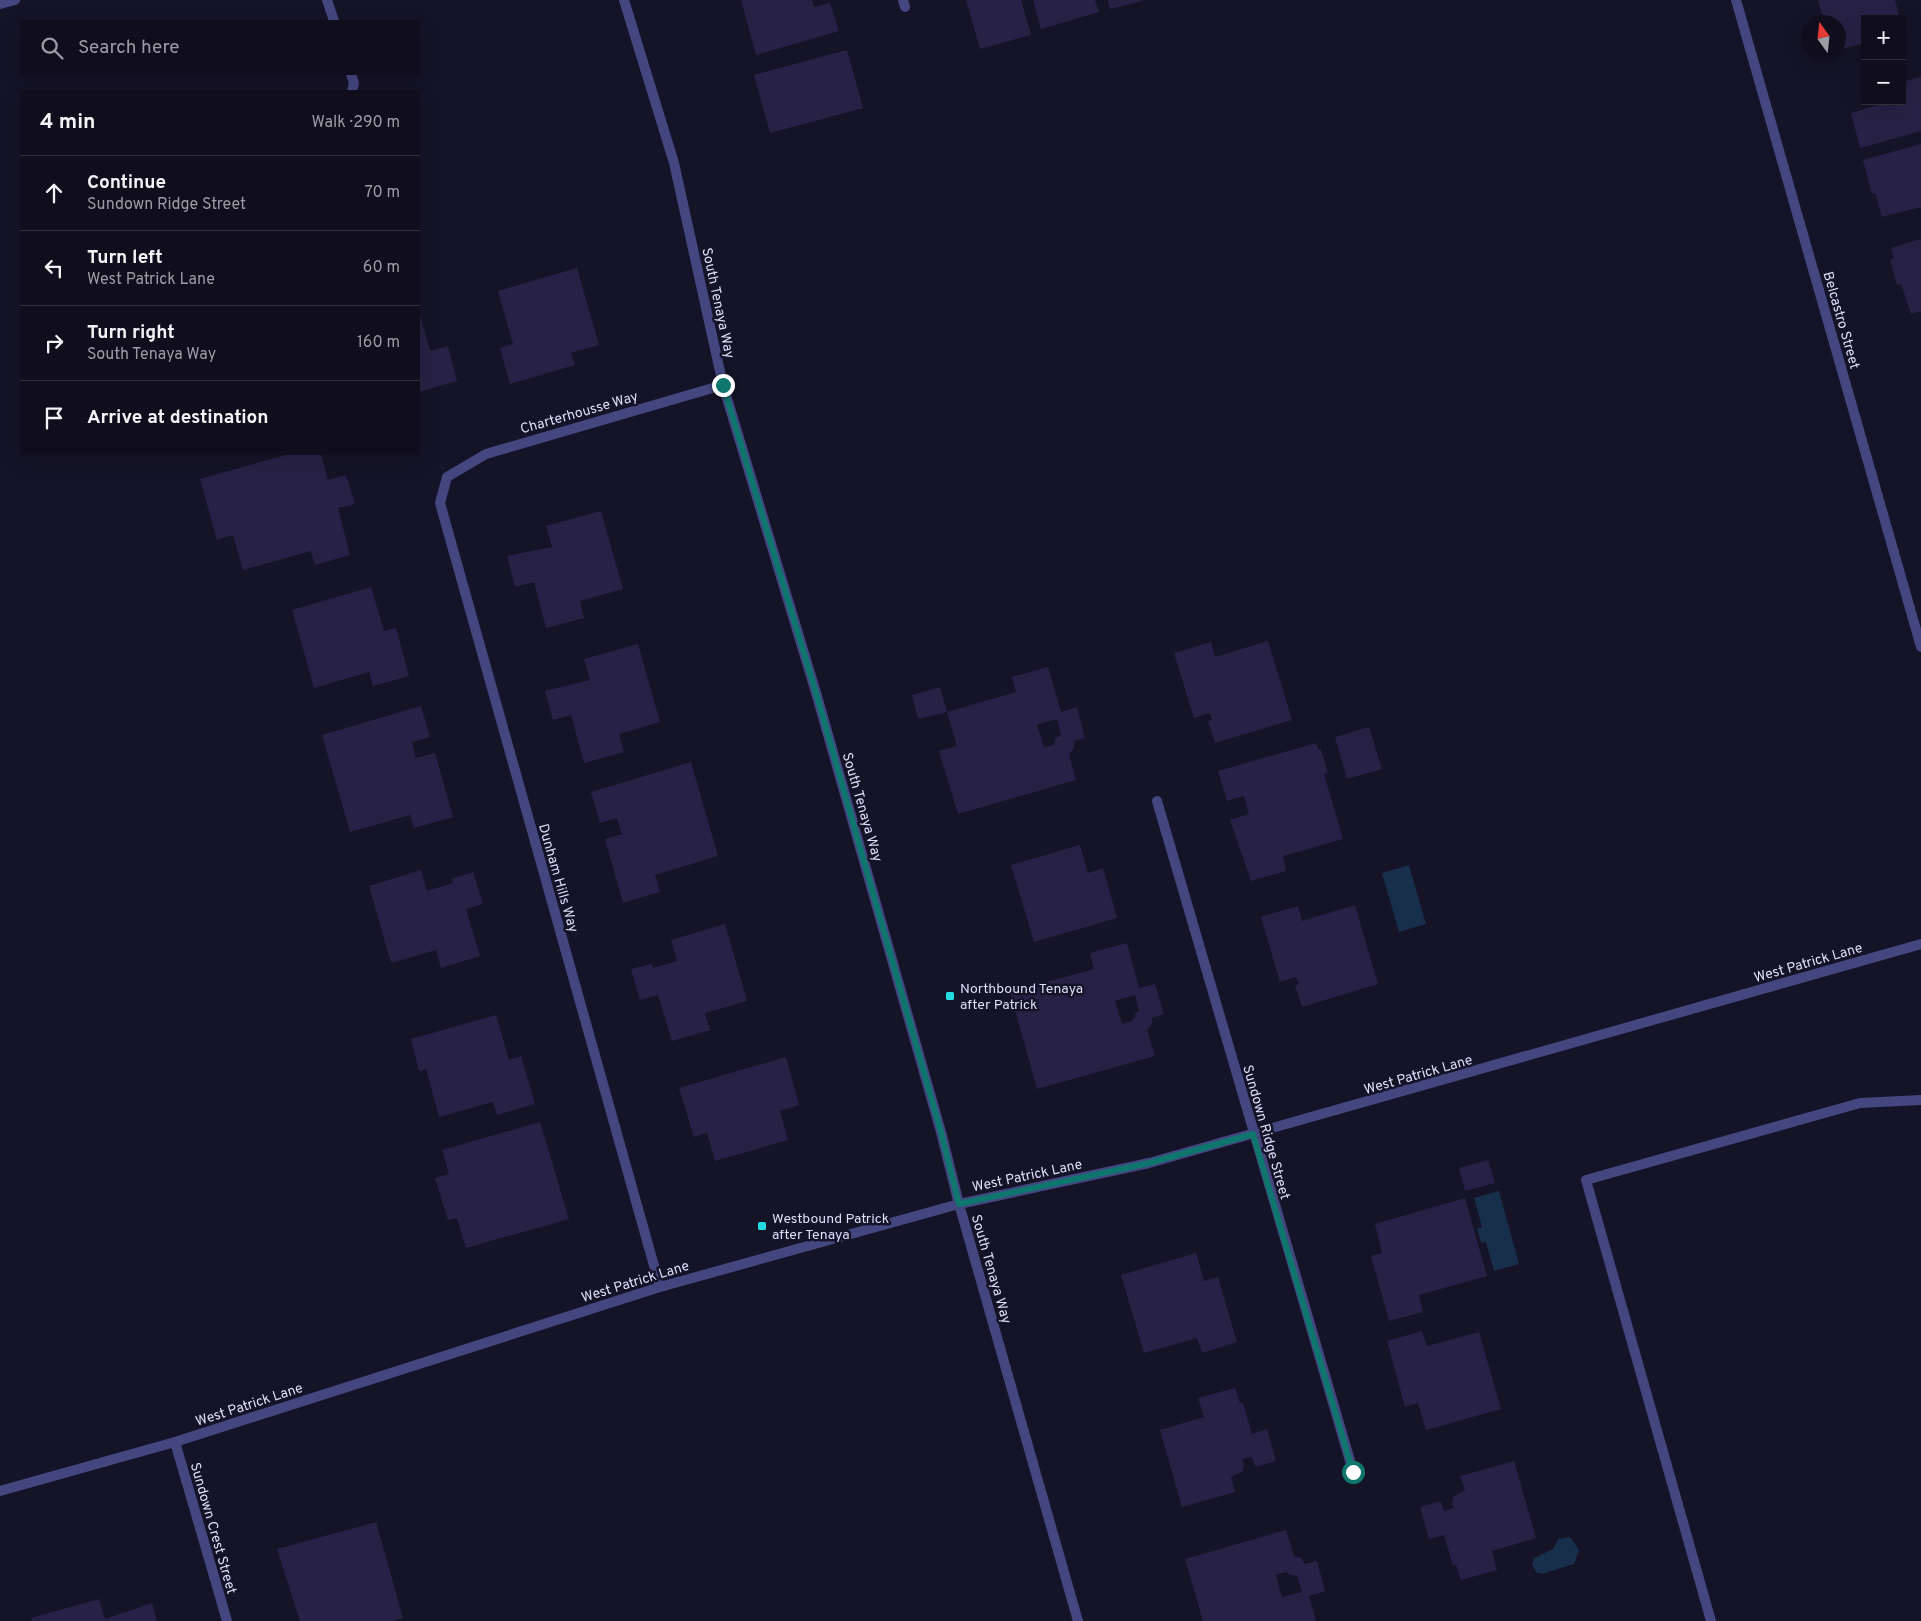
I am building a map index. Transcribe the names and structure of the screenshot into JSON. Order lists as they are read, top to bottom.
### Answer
{
  "streets": {
    "street": [
      "South Tenaya Way",
      "Belcastro Street",
      "Charterhousse Way",
      "Dunham Hills Way",
      "West Patrick Lane",
      "Sundown Ridge Street",
      "Sundown Crest Street"
    ]
  },
  "crossings": [
    ["South Tenaya Way", "Charterhousse Way"],
    ["South Tenaya Way", "West Patrick Lane"],
    ["Charterhousse Way", "Dunham Hills Way"],
    ["Dunham Hills Way", "West Patrick Lane"],
    ["West Patrick Lane", "Sundown Ridge Street"],
    ["West Patrick Lane", "Sundown Crest Street"]
  ],
  "places": {
    "transit": ["Northbound Tenaya after Patrick", "Westbound Patrick after Tenaya"]
  },
  "north": "top",
  "page": {
    "map_buttons": ["+", "−"],
    "search": "Search here",
    "heading": ["4 min", "Walk · 290 m"],
    "list": [
      ["Continue", "Sundown Ridge Street", "70 m"],
      ["Turn left", "West Patrick Lane", "60 m"],
      ["Turn right", "South Tenaya Way", "160 m"],
      "Arrive at destination"
    ]
  }
}
